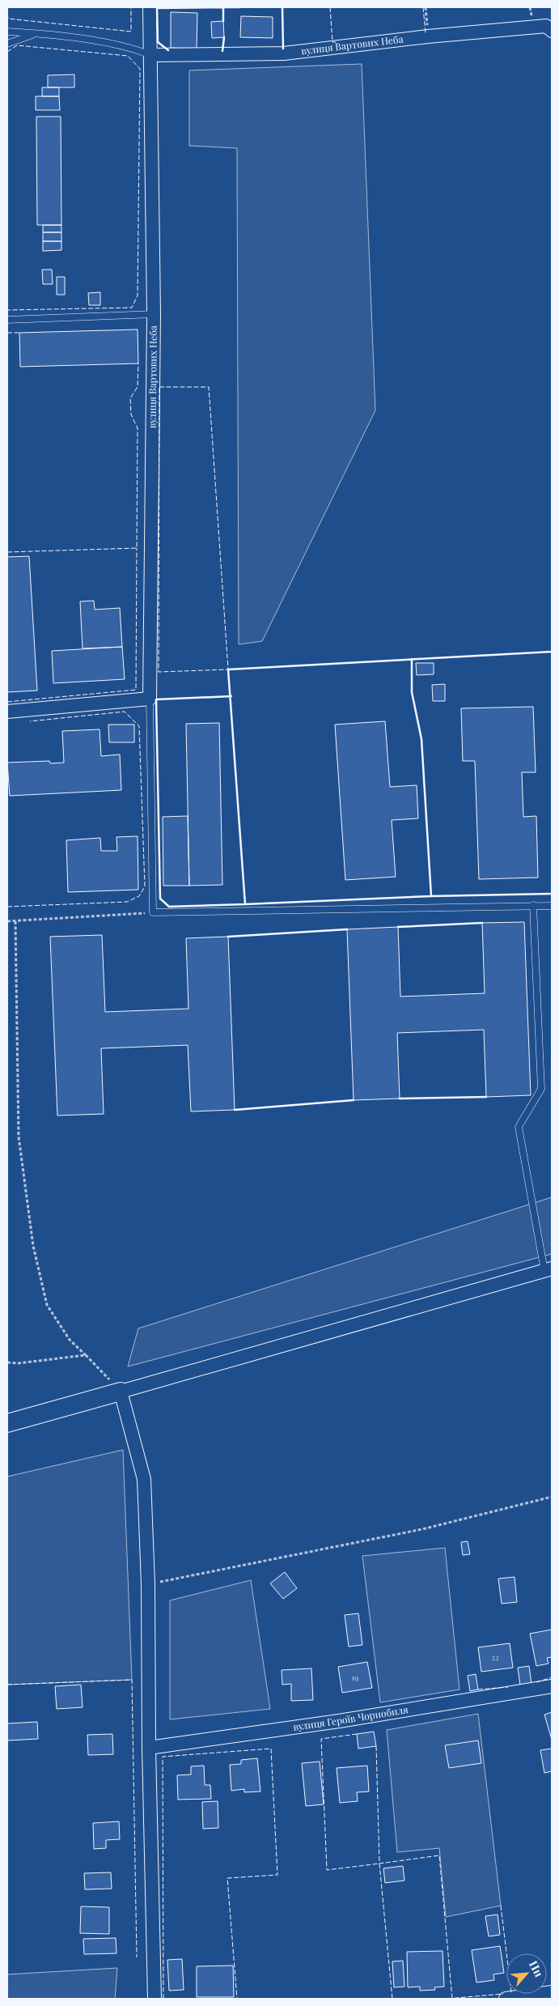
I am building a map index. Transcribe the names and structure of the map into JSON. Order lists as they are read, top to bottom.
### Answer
{
  "streets": {
    "street": ["вулиця Вартових Неба", "вулиця Героїв Чорнобиля"]
  },
  "house_numbers": ["22", "19"],
  "north": "top right"
}
